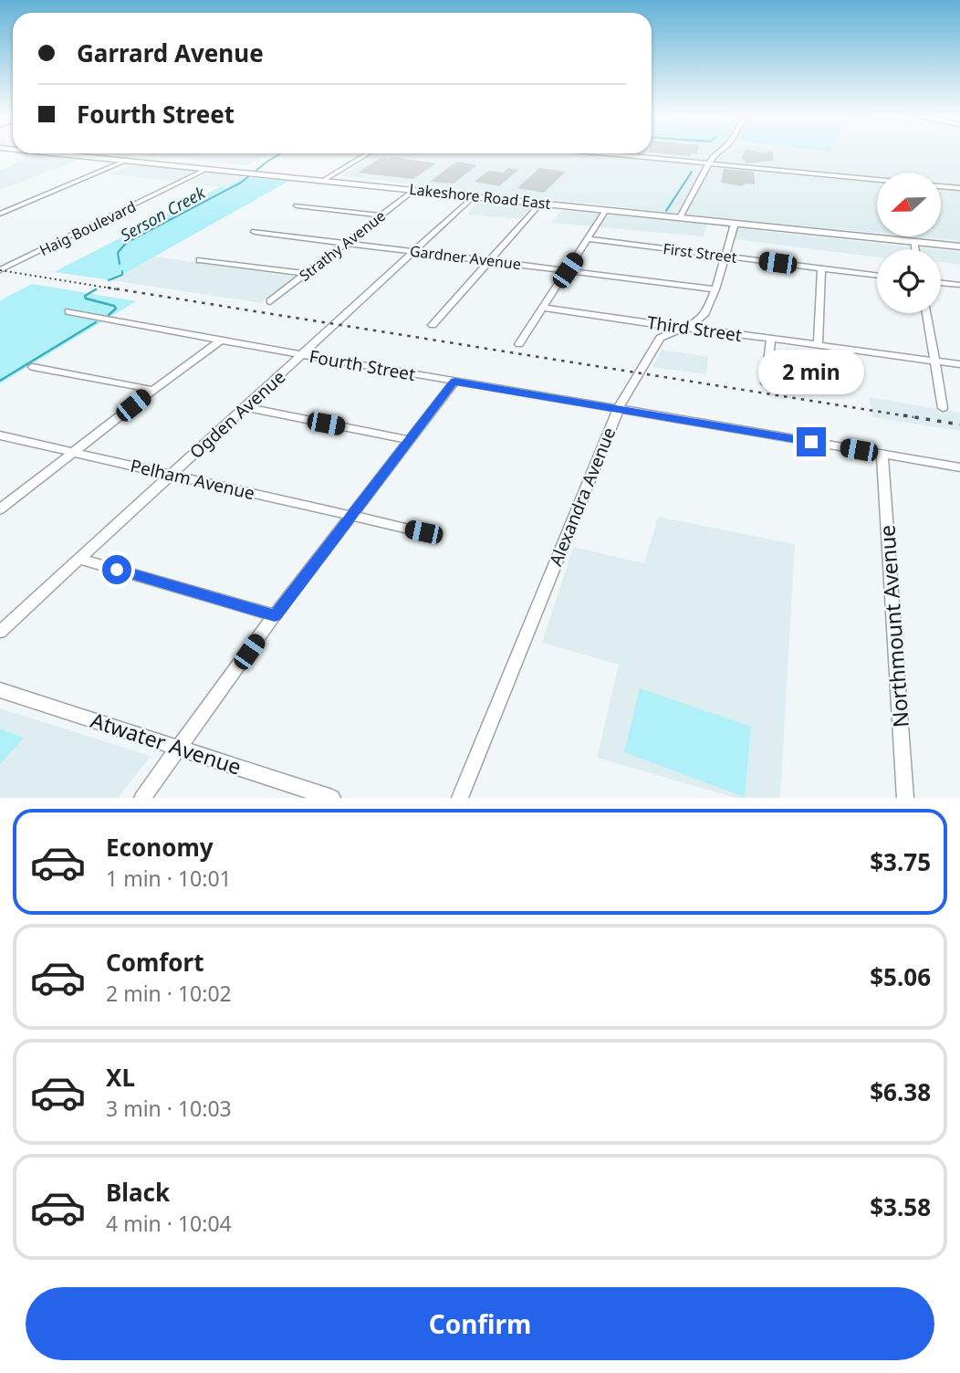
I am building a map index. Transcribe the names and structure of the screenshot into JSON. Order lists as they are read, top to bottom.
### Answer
{
  "streets": {
    "main road": ["Lakeshore Road East"],
    "street": [
      "Haig Boulevard",
      "Strathy Avenue",
      "First Street",
      "Gardner Avenue",
      "Third Street",
      "Fourth Street",
      "Ogden Avenue",
      "Pelham Avenue",
      "Alexandra Avenue",
      "Northmount Avenue",
      "Atwater Avenue"
    ]
  },
  "crossings": [
    ["Lakeshore Road East", "Haig Boulevard"],
    ["Lakeshore Road East", "Strathy Avenue"],
    ["Lakeshore Road East", "Ogden Avenue"],
    ["Lakeshore Road East", "Alexandra Avenue"],
    ["Strathy Avenue", "Gardner Avenue"],
    ["First Street", "Alexandra Avenue"],
    ["Gardner Avenue", "Ogden Avenue"],
    ["Gardner Avenue", "Alexandra Avenue"],
    ["Third Street", "Alexandra Avenue"],
    ["Fourth Street", "Ogden Avenue"],
    ["Fourth Street", "Alexandra Avenue"],
    ["Fourth Street", "Northmount Avenue"],
    ["Ogden Avenue", "Pelham Avenue"]
  ],
  "water": ["Serson Creek"],
  "north": "left",
  "page": {
    "banner": ["Garrard Avenue", "Fourth Street"],
    "bubble": "2 min",
    "list": [
      {
        "name": "Economy",
        "note": "1 min · 10:01",
        "value": "$3.75"
      },
      {
        "name": "Comfort",
        "note": "2 min · 10:02",
        "value": "$5.06"
      },
      {
        "name": "XL",
        "note": "3 min · 10:03",
        "value": "$6.38"
      },
      {
        "name": "Black",
        "note": "4 min · 10:04",
        "value": "$3.58"
      }
    ],
    "buttons": "Confirm"
  }
}
